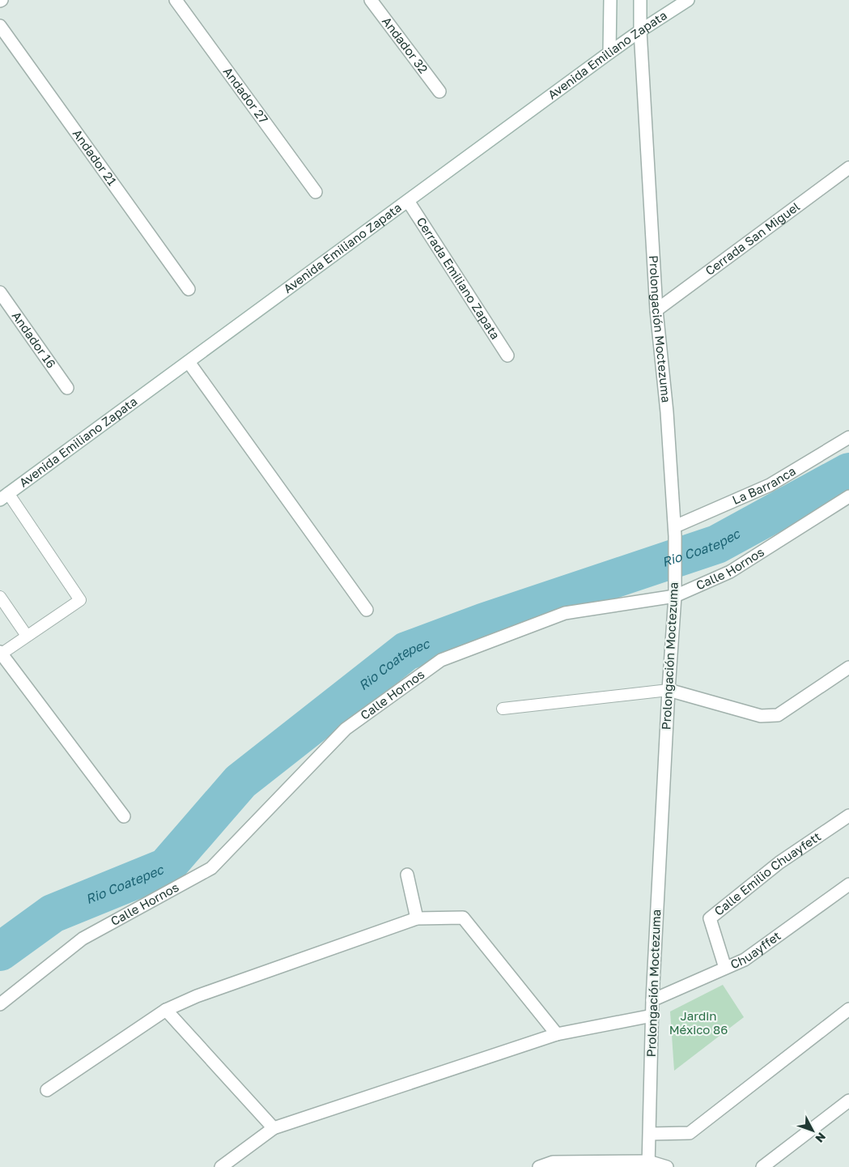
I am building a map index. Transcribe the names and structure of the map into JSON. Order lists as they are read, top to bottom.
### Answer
{
  "streets": {
    "street": [
      "Andador 32",
      "Avenida Emiliano Zapata",
      "Andador 27",
      "Andador 21",
      "Cerrada San Miguel",
      "Cerrada Emiliano Zapata",
      "Prolongación Moctezuma",
      "Andador 16",
      "La Barranca",
      "Calle Hornos",
      "Calle Emilio Chuayfett",
      "Chuayffet"
    ]
  },
  "crossings": [
    ["Avenida Emiliano Zapata", "Cerrada Emiliano Zapata"],
    ["Avenida Emiliano Zapata", "Prolongación Moctezuma"],
    ["Cerrada San Miguel", "Prolongación Moctezuma"],
    ["Prolongación Moctezuma", "La Barranca"],
    ["Prolongación Moctezuma", "Calle Hornos"],
    ["Prolongación Moctezuma", "Chuayffet"],
    ["Calle Emilio Chuayfett", "Chuayffet"]
  ],
  "water": ["Rio Coatepec"],
  "parks": ["Jardin México 86"],
  "north": "bottom right"
}
